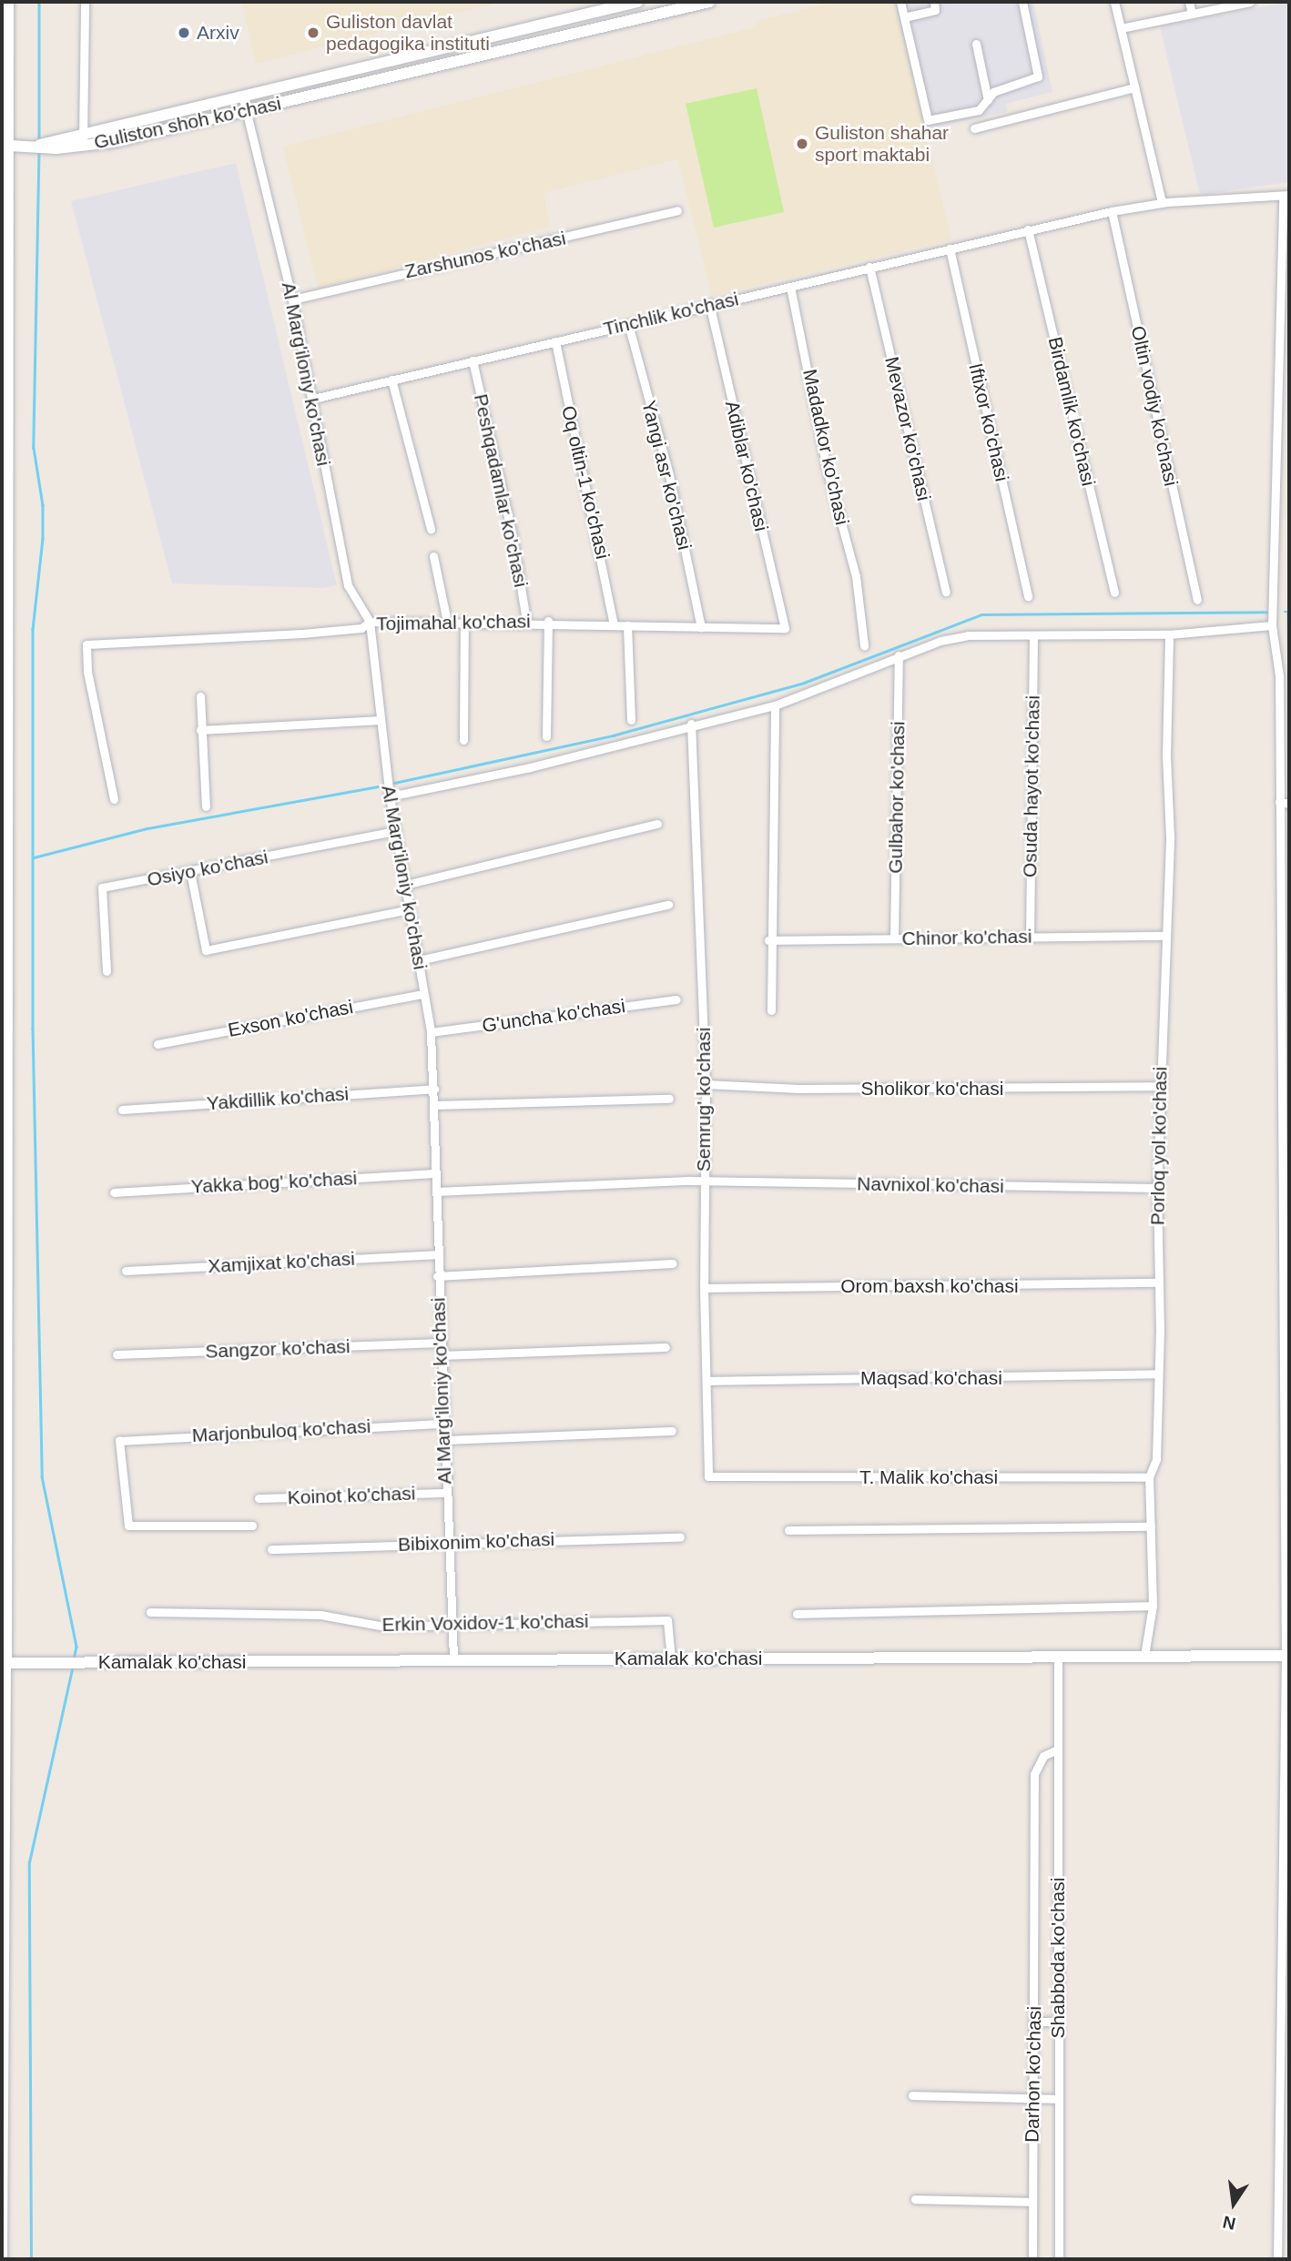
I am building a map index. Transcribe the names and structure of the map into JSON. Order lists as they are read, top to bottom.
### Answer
{
  "streets": {
    "main road": ["Guliston shoh ko'chasi", "Kamalak ko'chasi"],
    "street": [
      "Zarshunos ko'chasi",
      "Tinchlik ko'chasi",
      "Al Marg'iloniy ko'chasi",
      "Oltin vodiy ko'chasi",
      "Birdamlik ko'chasi",
      "Iftixor ko'chasi",
      "Mevazor ko'chasi",
      "Madadkor ko'chasi",
      "Adiblar ko'chasi",
      "Yangi asr ko'chasi",
      "Oq oltin-1 ko'chasi",
      "Peshqadamlar ko'chasi",
      "Tojimahal ko'chasi",
      "Osuda hayot ko'chasi",
      "Gulbahor ko'chasi",
      "Osiyo ko'chasi",
      "Chinor ko'chasi",
      "G'uncha ko'chasi",
      "Exson ko'chasi",
      "Sholikor ko'chasi",
      "Yakdillik ko'chasi",
      "Semrug' ko'chasi",
      "Porloq yol ko'chasi",
      "Yakka bog' ko'chasi",
      "Navnixol ko'chasi",
      "Xamjixat ko'chasi",
      "Orom baxsh ko'chasi",
      "Sangzor ko'chasi",
      "Maqsad ko'chasi",
      "Marjonbuloq ko'chasi",
      "T. Malik ko'chasi",
      "Koinot ko'chasi",
      "Bibixonim ko'chasi",
      "Erkin Voxidov-1 ko'chasi",
      "Shabboda ko'chasi",
      "Darhon ko'chasi"
    ]
  },
  "crossings": [
    ["Guliston shoh ko'chasi", "Al Marg'iloniy ko'chasi"],
    ["Zarshunos ko'chasi", "Al Marg'iloniy ko'chasi"],
    ["Tinchlik ko'chasi", "Al Marg'iloniy ko'chasi"],
    ["Tinchlik ko'chasi", "Oltin vodiy ko'chasi"],
    ["Tinchlik ko'chasi", "Birdamlik ko'chasi"],
    ["Tinchlik ko'chasi", "Iftixor ko'chasi"],
    ["Tinchlik ko'chasi", "Mevazor ko'chasi"],
    ["Tinchlik ko'chasi", "Madadkor ko'chasi"],
    ["Tinchlik ko'chasi", "Adiblar ko'chasi"],
    ["Tinchlik ko'chasi", "Yangi asr ko'chasi"],
    ["Tinchlik ko'chasi", "Oq oltin-1 ko'chasi"],
    ["Tinchlik ko'chasi", "Peshqadamlar ko'chasi"],
    ["Al Marg'iloniy ko'chasi", "Tojimahal ko'chasi"],
    ["Al Marg'iloniy ko'chasi", "Osiyo ko'chasi"],
    ["Al Marg'iloniy ko'chasi", "G'uncha ko'chasi"],
    ["Al Marg'iloniy ko'chasi", "Exson ko'chasi"],
    ["Al Marg'iloniy ko'chasi", "Yakdillik ko'chasi"],
    ["Al Marg'iloniy ko'chasi", "Yakka bog' ko'chasi"],
    ["Al Marg'iloniy ko'chasi", "Xamjixat ko'chasi"],
    ["Al Marg'iloniy ko'chasi", "Sangzor ko'chasi"],
    ["Al Marg'iloniy ko'chasi", "Marjonbuloq ko'chasi"],
    ["Al Marg'iloniy ko'chasi", "Koinot ko'chasi"],
    ["Al Marg'iloniy ko'chasi", "Bibixonim ko'chasi"],
    ["Al Marg'iloniy ko'chasi", "Erkin Voxidov-1 ko'chasi"],
    ["Al Marg'iloniy ko'chasi", "Kamalak ko'chasi"],
    ["Adiblar ko'chasi", "Tojimahal ko'chasi"],
    ["Yangi asr ko'chasi", "Tojimahal ko'chasi"],
    ["Oq oltin-1 ko'chasi", "Tojimahal ko'chasi"],
    ["Peshqadamlar ko'chasi", "Tojimahal ko'chasi"],
    ["Osuda hayot ko'chasi", "Chinor ko'chasi"],
    ["Gulbahor ko'chasi", "Chinor ko'chasi"],
    ["Chinor ko'chasi", "Porloq yol ko'chasi"],
    ["Sholikor ko'chasi", "Semrug' ko'chasi"],
    ["Sholikor ko'chasi", "Porloq yol ko'chasi"],
    ["Semrug' ko'chasi", "Navnixol ko'chasi"],
    ["Semrug' ko'chasi", "Orom baxsh ko'chasi"],
    ["Semrug' ko'chasi", "Maqsad ko'chasi"],
    ["Semrug' ko'chasi", "T. Malik ko'chasi"],
    ["Porloq yol ko'chasi", "Navnixol ko'chasi"],
    ["Porloq yol ko'chasi", "Orom baxsh ko'chasi"],
    ["Porloq yol ko'chasi", "Maqsad ko'chasi"],
    ["Porloq yol ko'chasi", "T. Malik ko'chasi"],
    ["Porloq yol ko'chasi", "Kamalak ko'chasi"],
    ["Erkin Voxidov-1 ko'chasi", "Kamalak ko'chasi"],
    ["Kamalak ko'chasi", "Shabboda ko'chasi"],
    ["Shabboda ko'chasi", "Darhon ko'chasi"]
  ],
  "places": ["Arxiv", "Guliston davlat pedagogika instituti", "Guliston shahar sport maktabi"],
  "north": "bottom"
}
